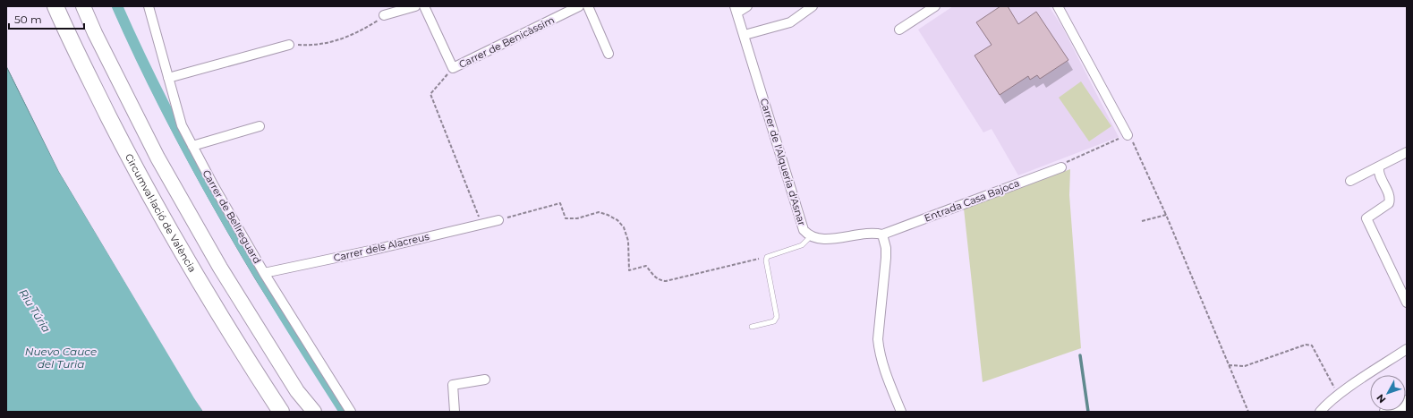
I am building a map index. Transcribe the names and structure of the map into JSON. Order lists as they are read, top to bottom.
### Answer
{
  "streets": {
    "highway": ["Circumval·lació de València"],
    "street": [
      "Carrer de Benicàssim",
      "Carrer de l'Alqueria d'Asnar",
      "Entrada Casa Bajoca",
      "Carrer de Bellreguard",
      "Carrer dels Alacreus"
    ]
  },
  "crossings": [
    ["Carrer de l'Alqueria d'Asnar", "Entrada Casa Bajoca"],
    ["Carrer de Bellreguard", "Carrer dels Alacreus"]
  ],
  "water": ["Riu Túria", "Nuevo Cauce del Turia"],
  "scale_bar": "50 m",
  "north": "bottom left"
}
